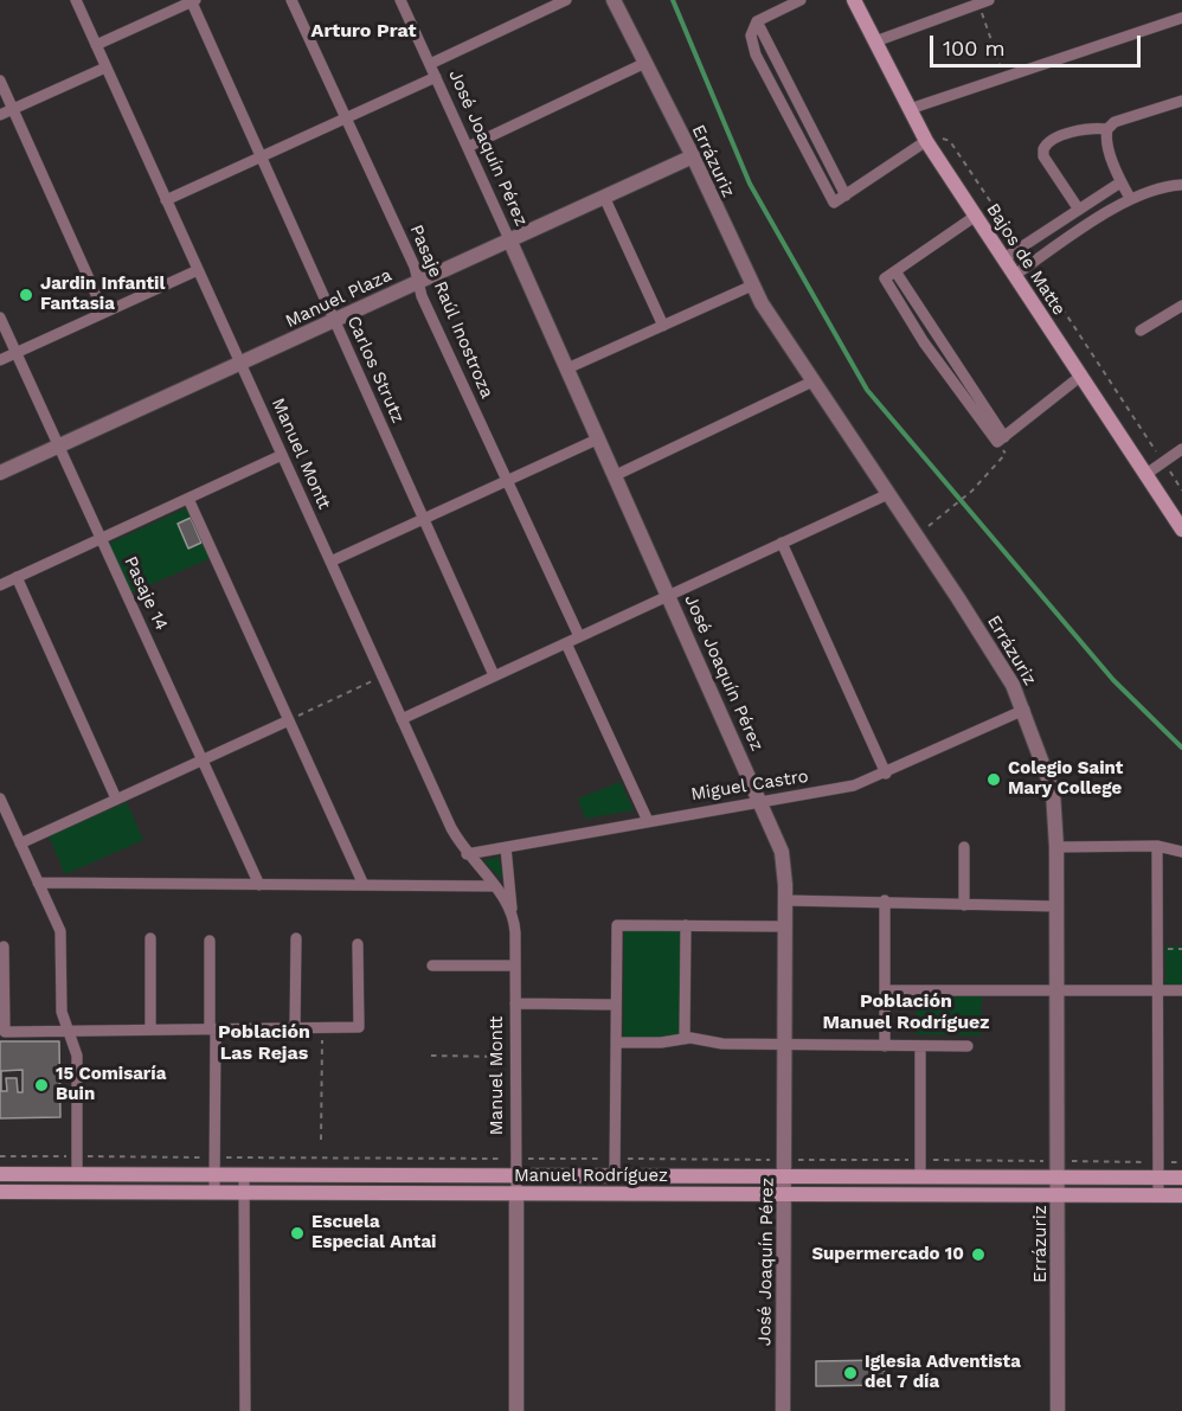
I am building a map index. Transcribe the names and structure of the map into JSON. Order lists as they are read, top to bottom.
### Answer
{
  "streets": {
    "main road": ["Bajos de Matte", "Manuel Rodríguez"],
    "street": [
      "José Joaquín Pérez",
      "Errázuriz",
      "Manuel Plaza",
      "Pasaje Raúl Inostroza",
      "Carlos Strutz",
      "Manuel Montt",
      "Pasaje 14",
      "Miguel Castro"
    ]
  },
  "crossings": [
    ["José Joaquín Pérez", "Manuel Plaza"],
    ["José Joaquín Pérez", "Miguel Castro"],
    ["José Joaquín Pérez", "Manuel Rodríguez"],
    ["Errázuriz", "Manuel Plaza"],
    ["Errázuriz", "Miguel Castro"],
    ["Errázuriz", "Manuel Rodríguez"],
    ["Manuel Plaza", "Pasaje Raúl Inostroza"],
    ["Manuel Plaza", "Carlos Strutz"],
    ["Manuel Plaza", "Manuel Montt"],
    ["Manuel Plaza", "Pasaje 14"],
    ["Manuel Montt", "Miguel Castro"],
    ["Manuel Montt", "Manuel Rodríguez"]
  ],
  "districts": ["Arturo Prat", "Población Manuel Rodríguez", "Población Las Rejas"],
  "places": [
    "Jardin Infantil Fantasia",
    "Colegio Saint Mary College",
    "15 Comisaría Buin",
    "Escuela Especial Antai",
    "Supermercado 10",
    "Iglesia Adventista del 7 día"
  ],
  "scale_bar": "100 m"
}
